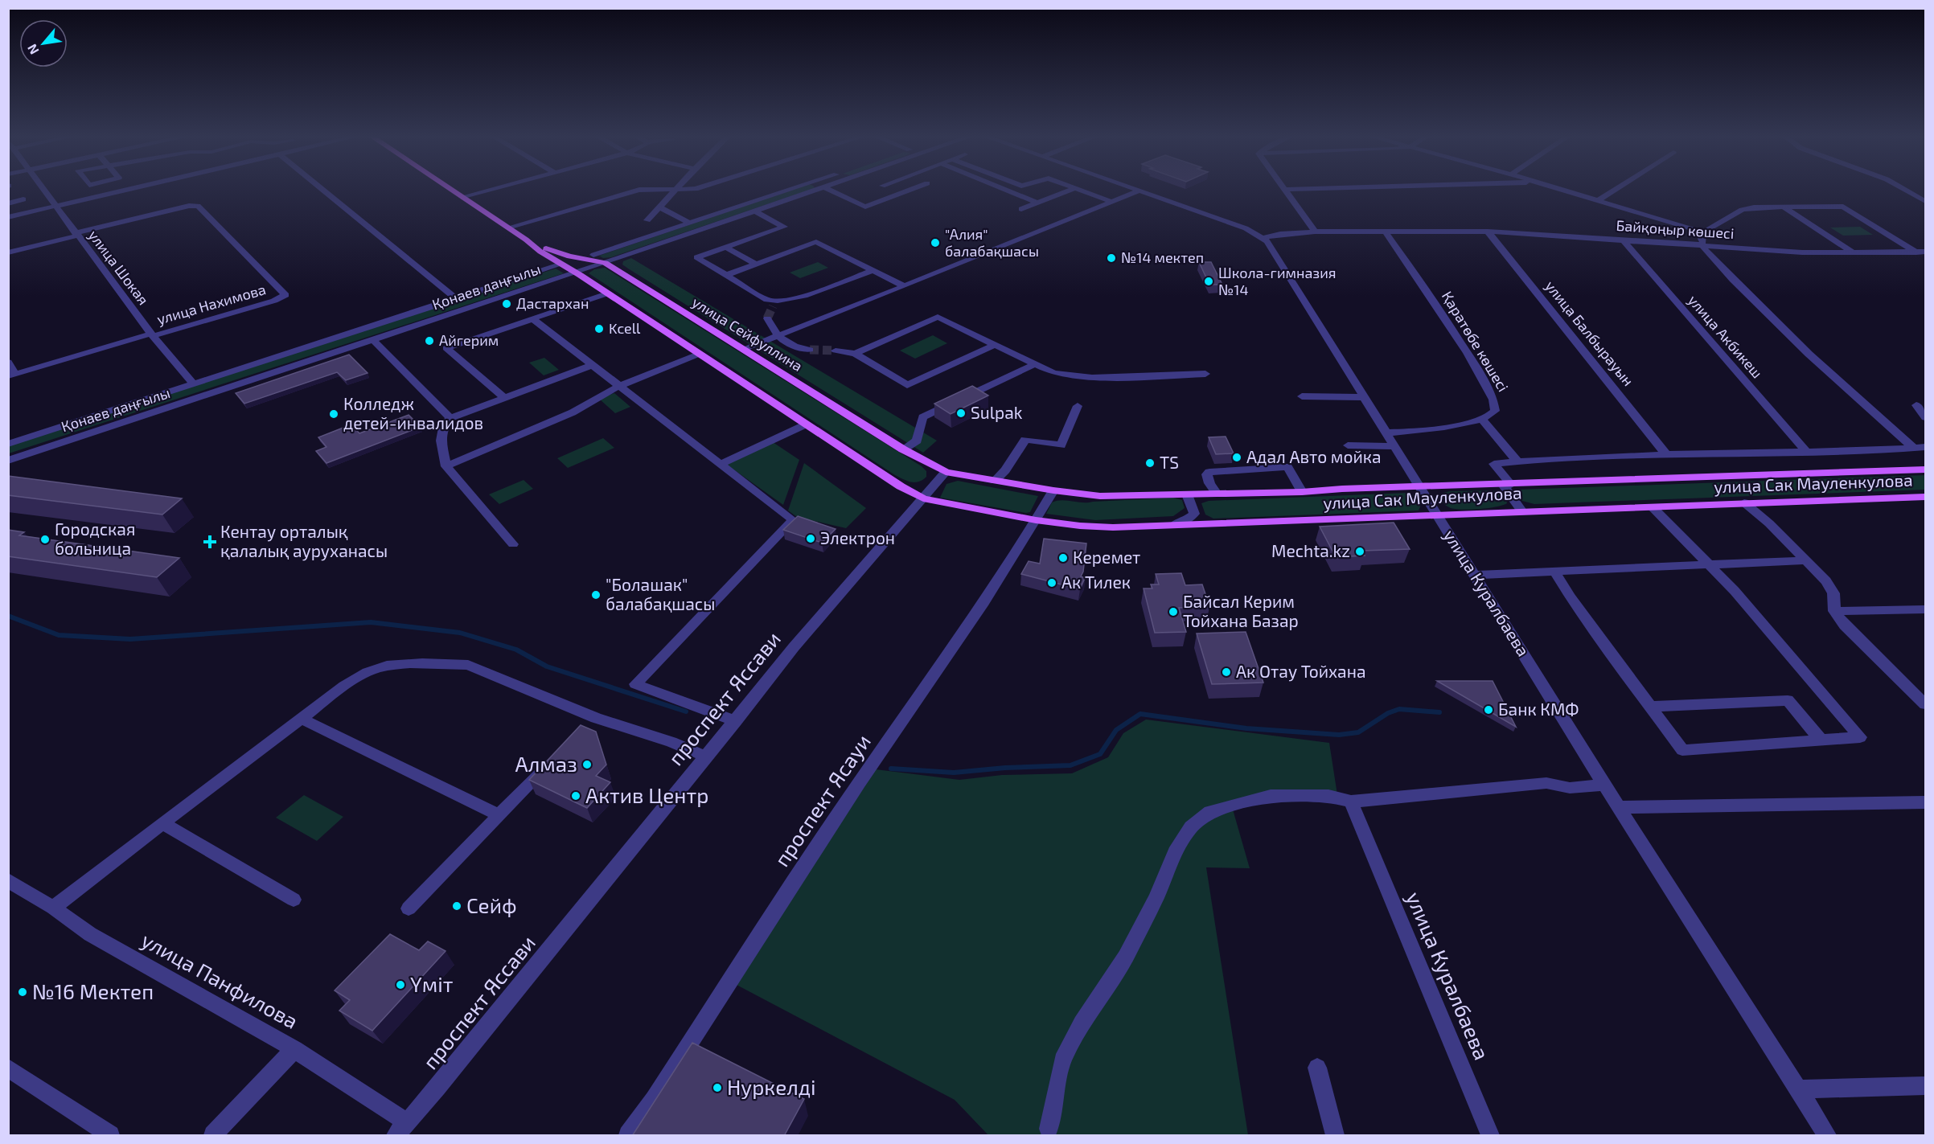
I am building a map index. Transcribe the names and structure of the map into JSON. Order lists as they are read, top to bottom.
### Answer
{
  "streets": {
    "main road": ["Қонаев даңғылы", "улица Сейфуллина", "улица Сак Мауленкулова"],
    "street": [
      "Байқоңыр көшесі",
      "улица Шокая",
      "улица Нахимова",
      "улица Балбырауын",
      "улица Акбикеш",
      "Қаратөбе көшесі",
      "улица Куралбаева",
      "проспект Яссави",
      "проспект Ясауи",
      "улица Панфилова"
    ]
  },
  "crossings": [
    ["Байқоңыр көшесі", "улица Балбырауын"],
    ["Байқоңыр көшесі", "улица Акбикеш"],
    ["Байқоңыр көшесі", "Қаратөбе көшесі"],
    ["Байқоңыр көшесі", "улица Куралбаева"],
    ["улица Шокая", "Қонаев даңғылы"],
    ["улица Шокая", "улица Нахимова"],
    ["Қонаев даңғылы", "улица Сейфуллина"],
    ["улица Сейфуллина", "улица Сак Мауленкулова"],
    ["улица Сейфуллина", "проспект Яссави"],
    ["улица Сак Мауленкулова", "улица Куралбаева"],
    ["улица Сак Мауленкулова", "проспект Яссави"],
    ["улица Сак Мауленкулова", "проспект Ясауи"],
    ["проспект Яссави", "улица Панфилова"]
  ],
  "places": {
    "other": [
      "\"Алия\" балабақшасы",
      "№14 мектеп",
      "Школа-гимназия №14",
      "Дастархан",
      "Kcell",
      "Айгерим",
      "Sulpak",
      "Колледж детей-инвалидов",
      "Адал Авто мойка",
      "TS",
      "Электрон",
      "Городская больница",
      "Mechta.kz",
      "Керемет",
      "Ак Тилек",
      "\"Болашак\" балабақшасы",
      "Байсал Керим Тойхана Базар",
      "Ак Отау Тойхана",
      "Банк КМФ",
      "Алмаз",
      "Актив Центр",
      "Сейф",
      "Үміт",
      "№16 Мектеп",
      "Нуркелді"
    ],
    "health": ["Кентау орталық қалалық ауруханасы"]
  },
  "north": "bottom left"
}
